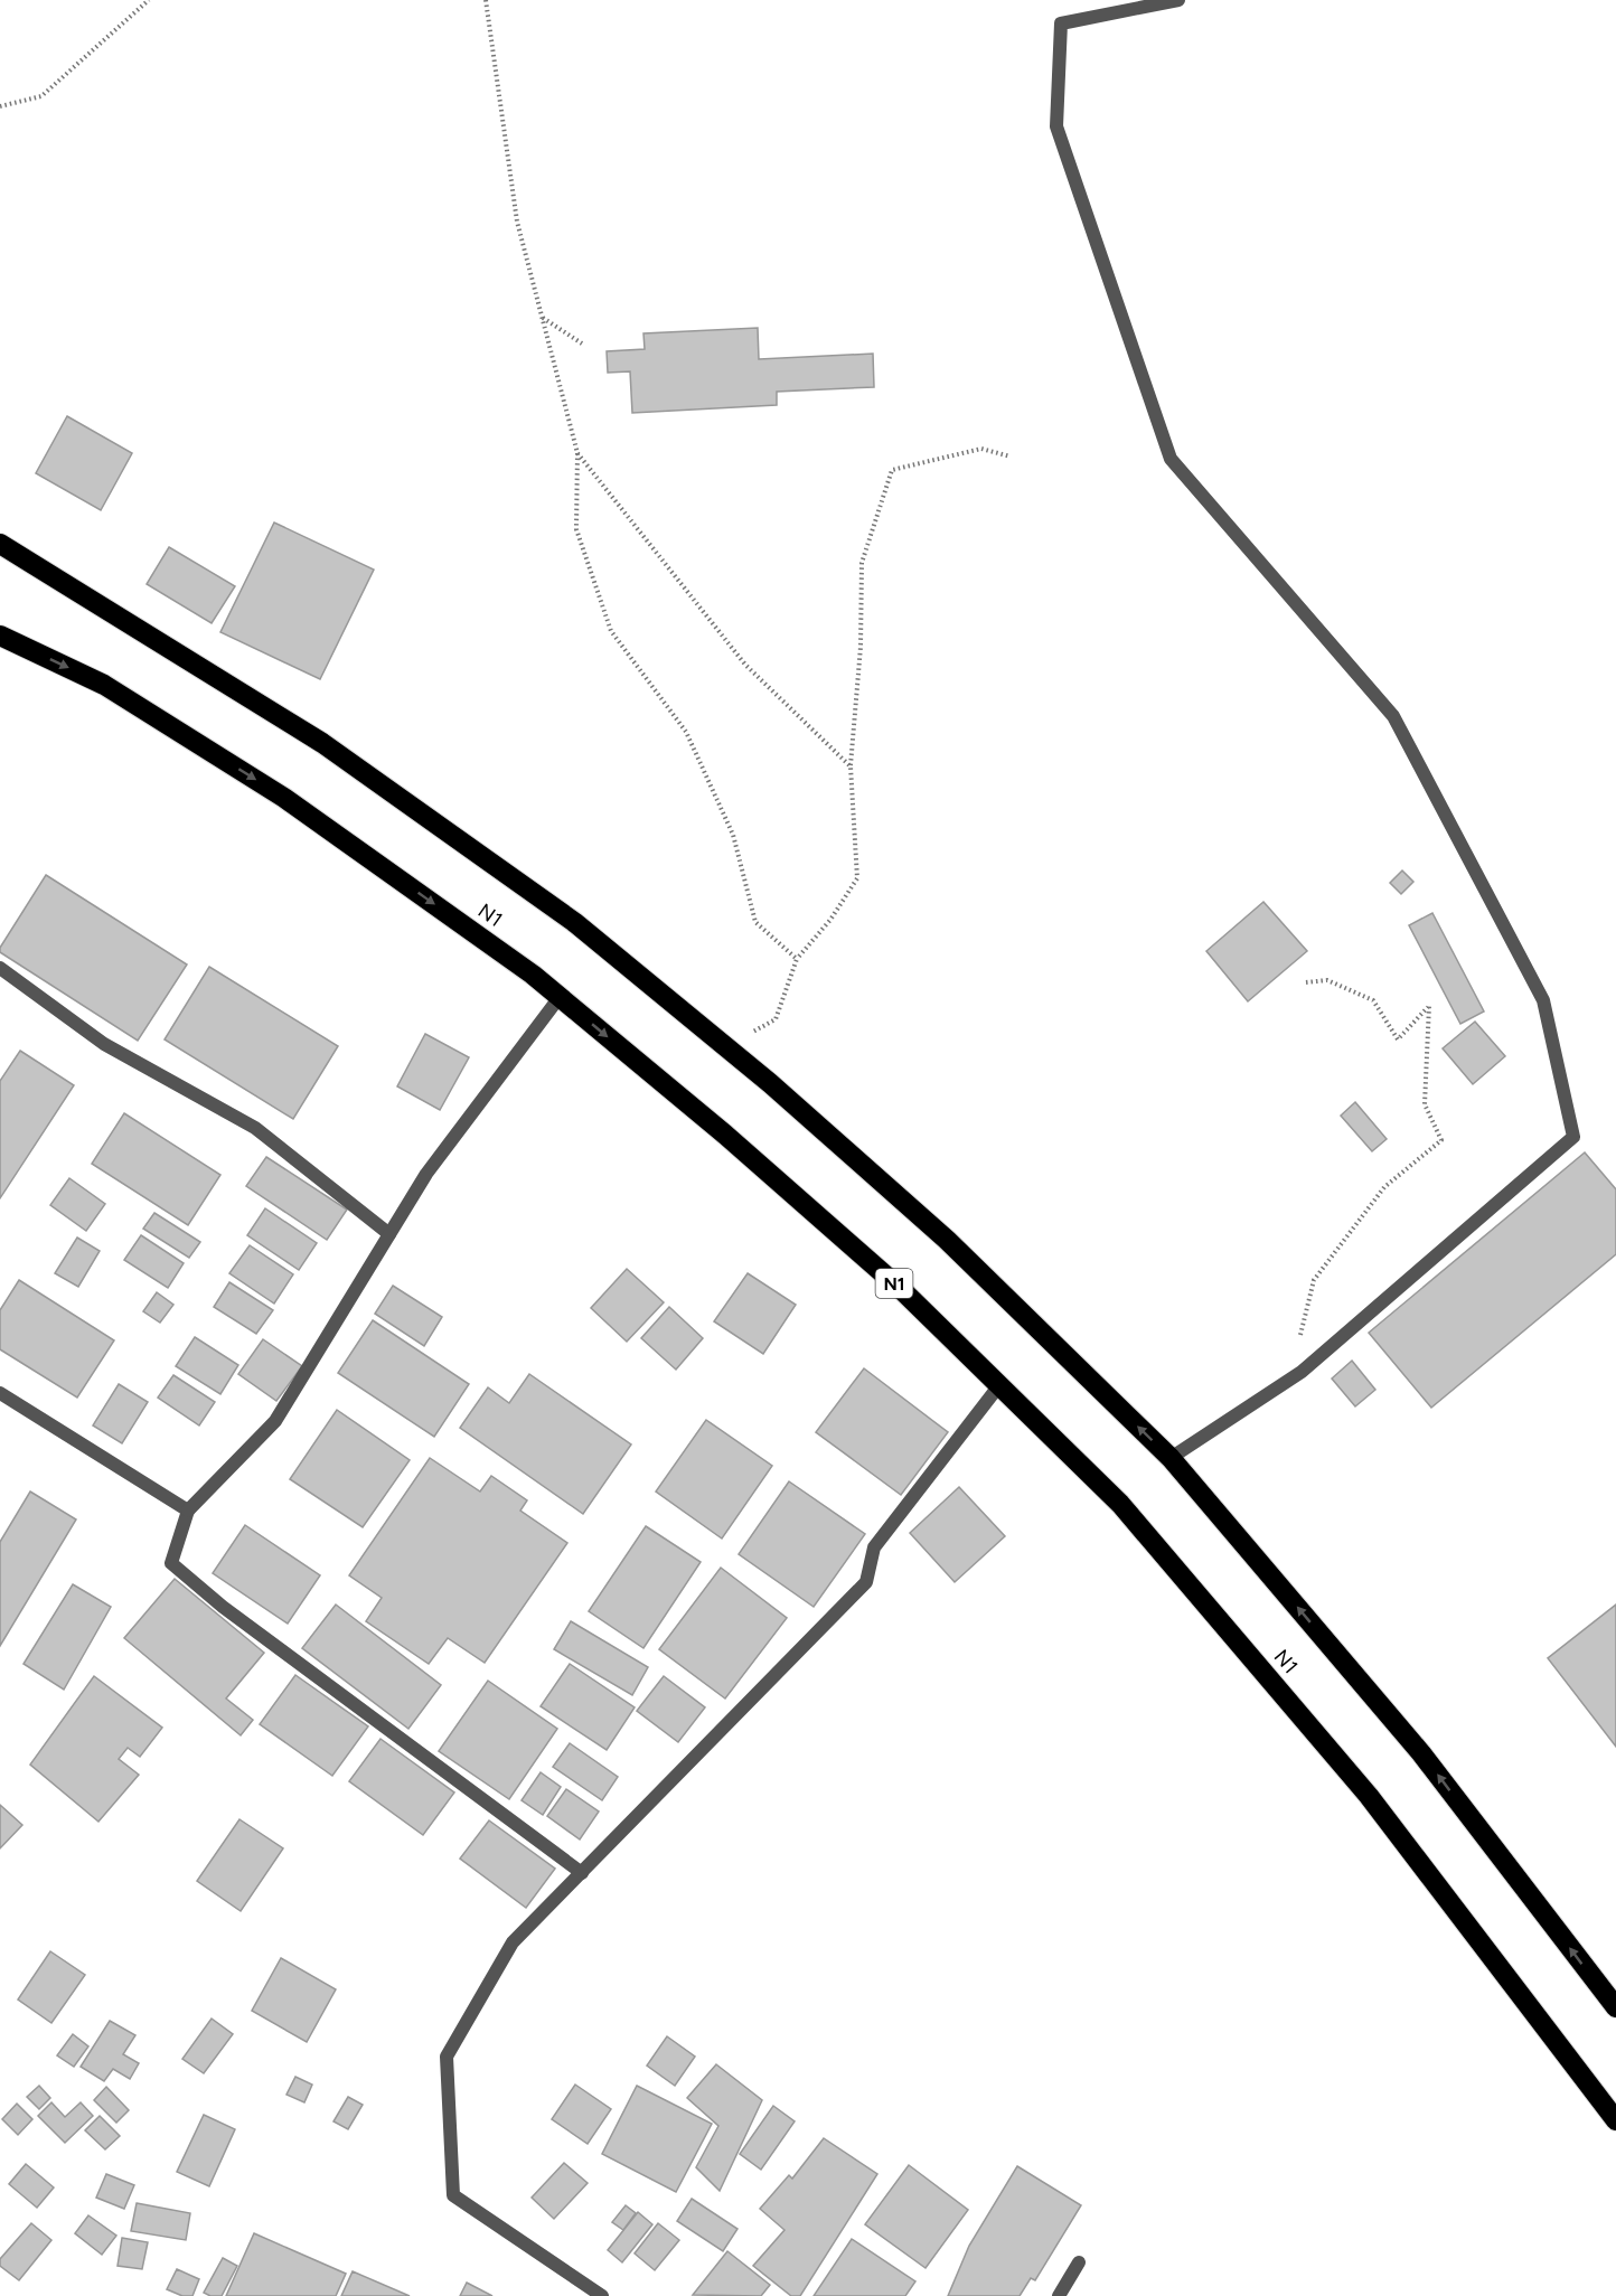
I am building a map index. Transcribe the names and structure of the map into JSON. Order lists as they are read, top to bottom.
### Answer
{
  "streets": {
    "highway": ["N1"]
  }
}
